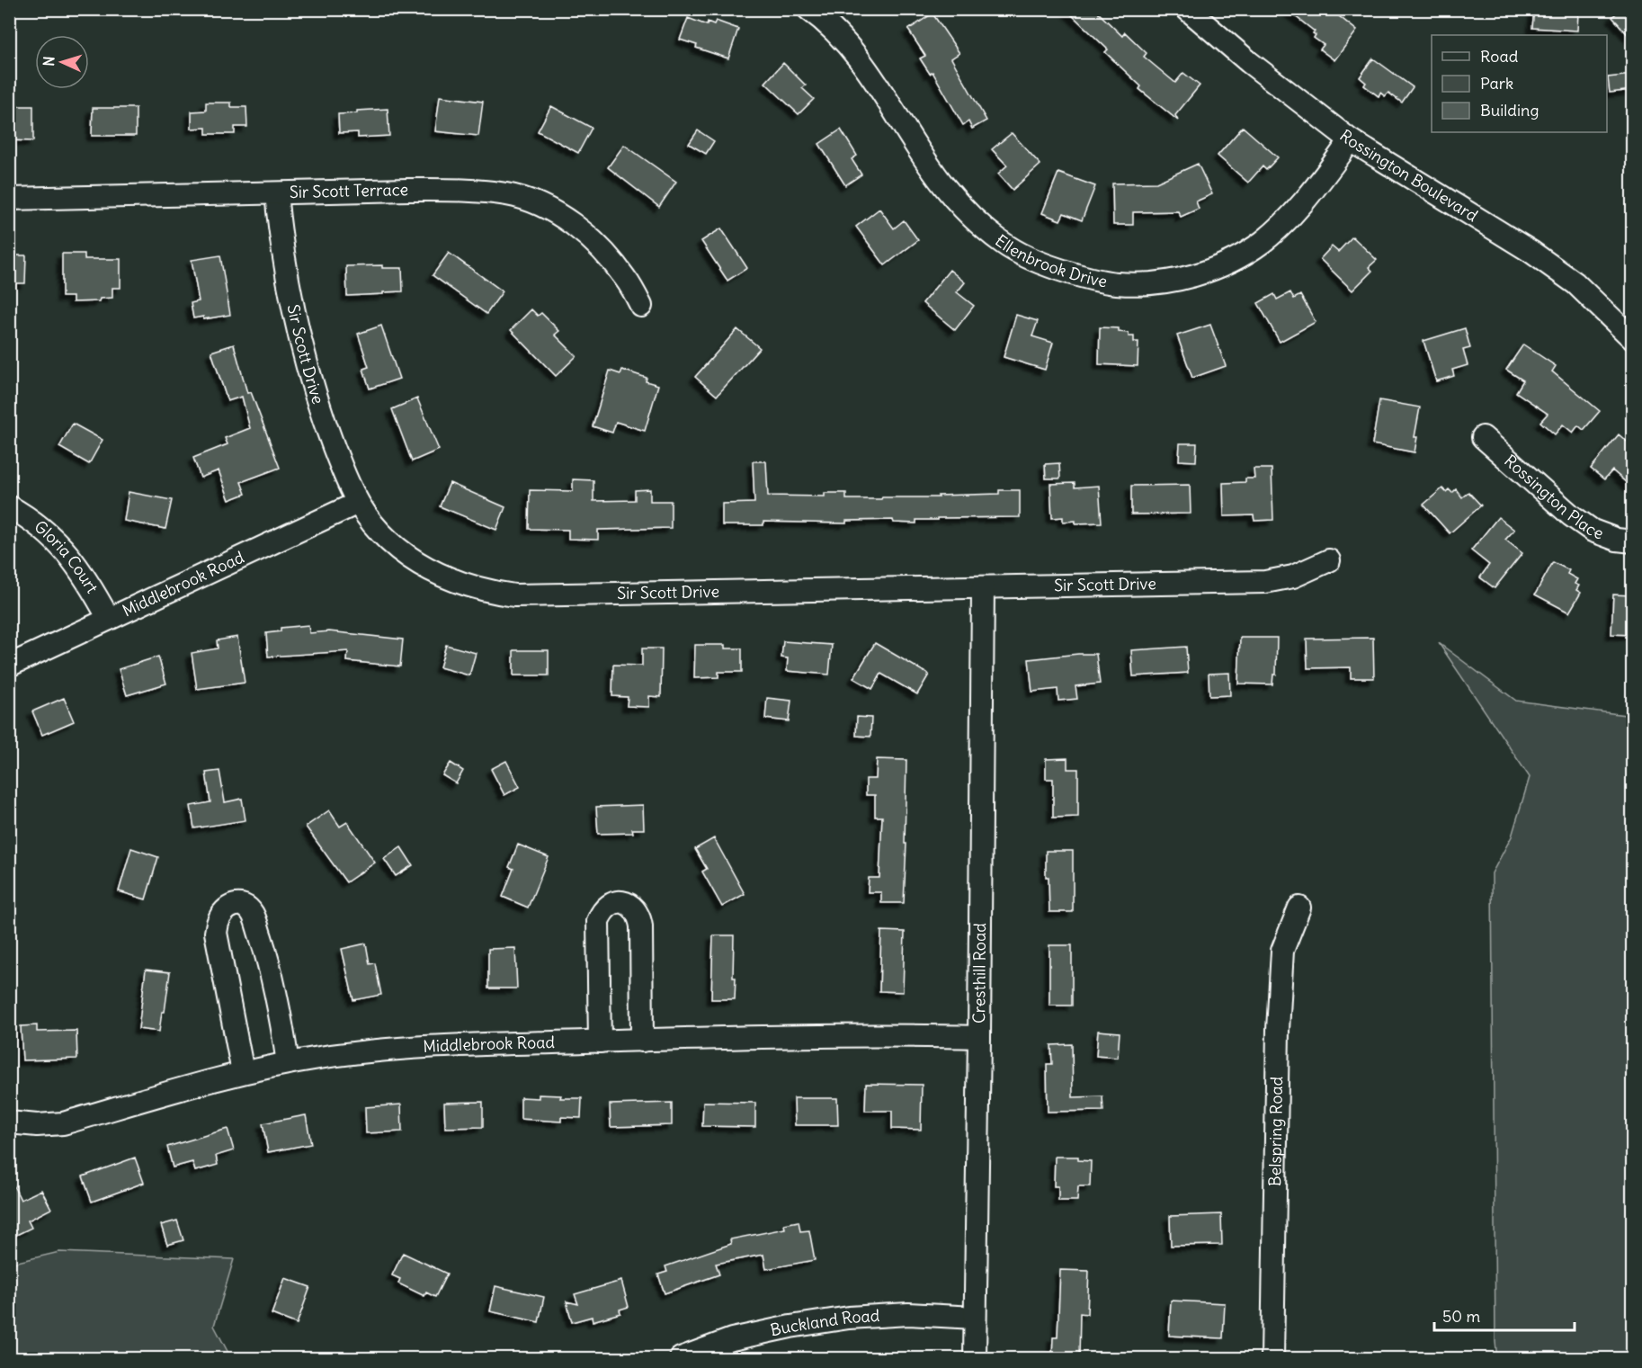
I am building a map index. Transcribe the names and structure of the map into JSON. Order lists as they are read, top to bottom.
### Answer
{
  "streets": {
    "street": [
      "Rossington Boulevard",
      "Sir Scott Terrace",
      "Ellenbrook Drive",
      "Sir Scott Drive",
      "Rossington Place",
      "Gloria Court",
      "Middlebrook Road",
      "Cresthill Road",
      "Belspring Road",
      "Buckland Road"
    ]
  },
  "crossings": [
    ["Rossington Boulevard", "Ellenbrook Drive"],
    ["Sir Scott Terrace", "Sir Scott Drive"],
    ["Sir Scott Drive", "Middlebrook Road"],
    ["Sir Scott Drive", "Cresthill Road"],
    ["Gloria Court", "Middlebrook Road"],
    ["Middlebrook Road", "Cresthill Road"],
    ["Cresthill Road", "Buckland Road"]
  ],
  "legend": ["Road", "Park", "Building"],
  "scale_bar": "50 m",
  "north": "left"
}
